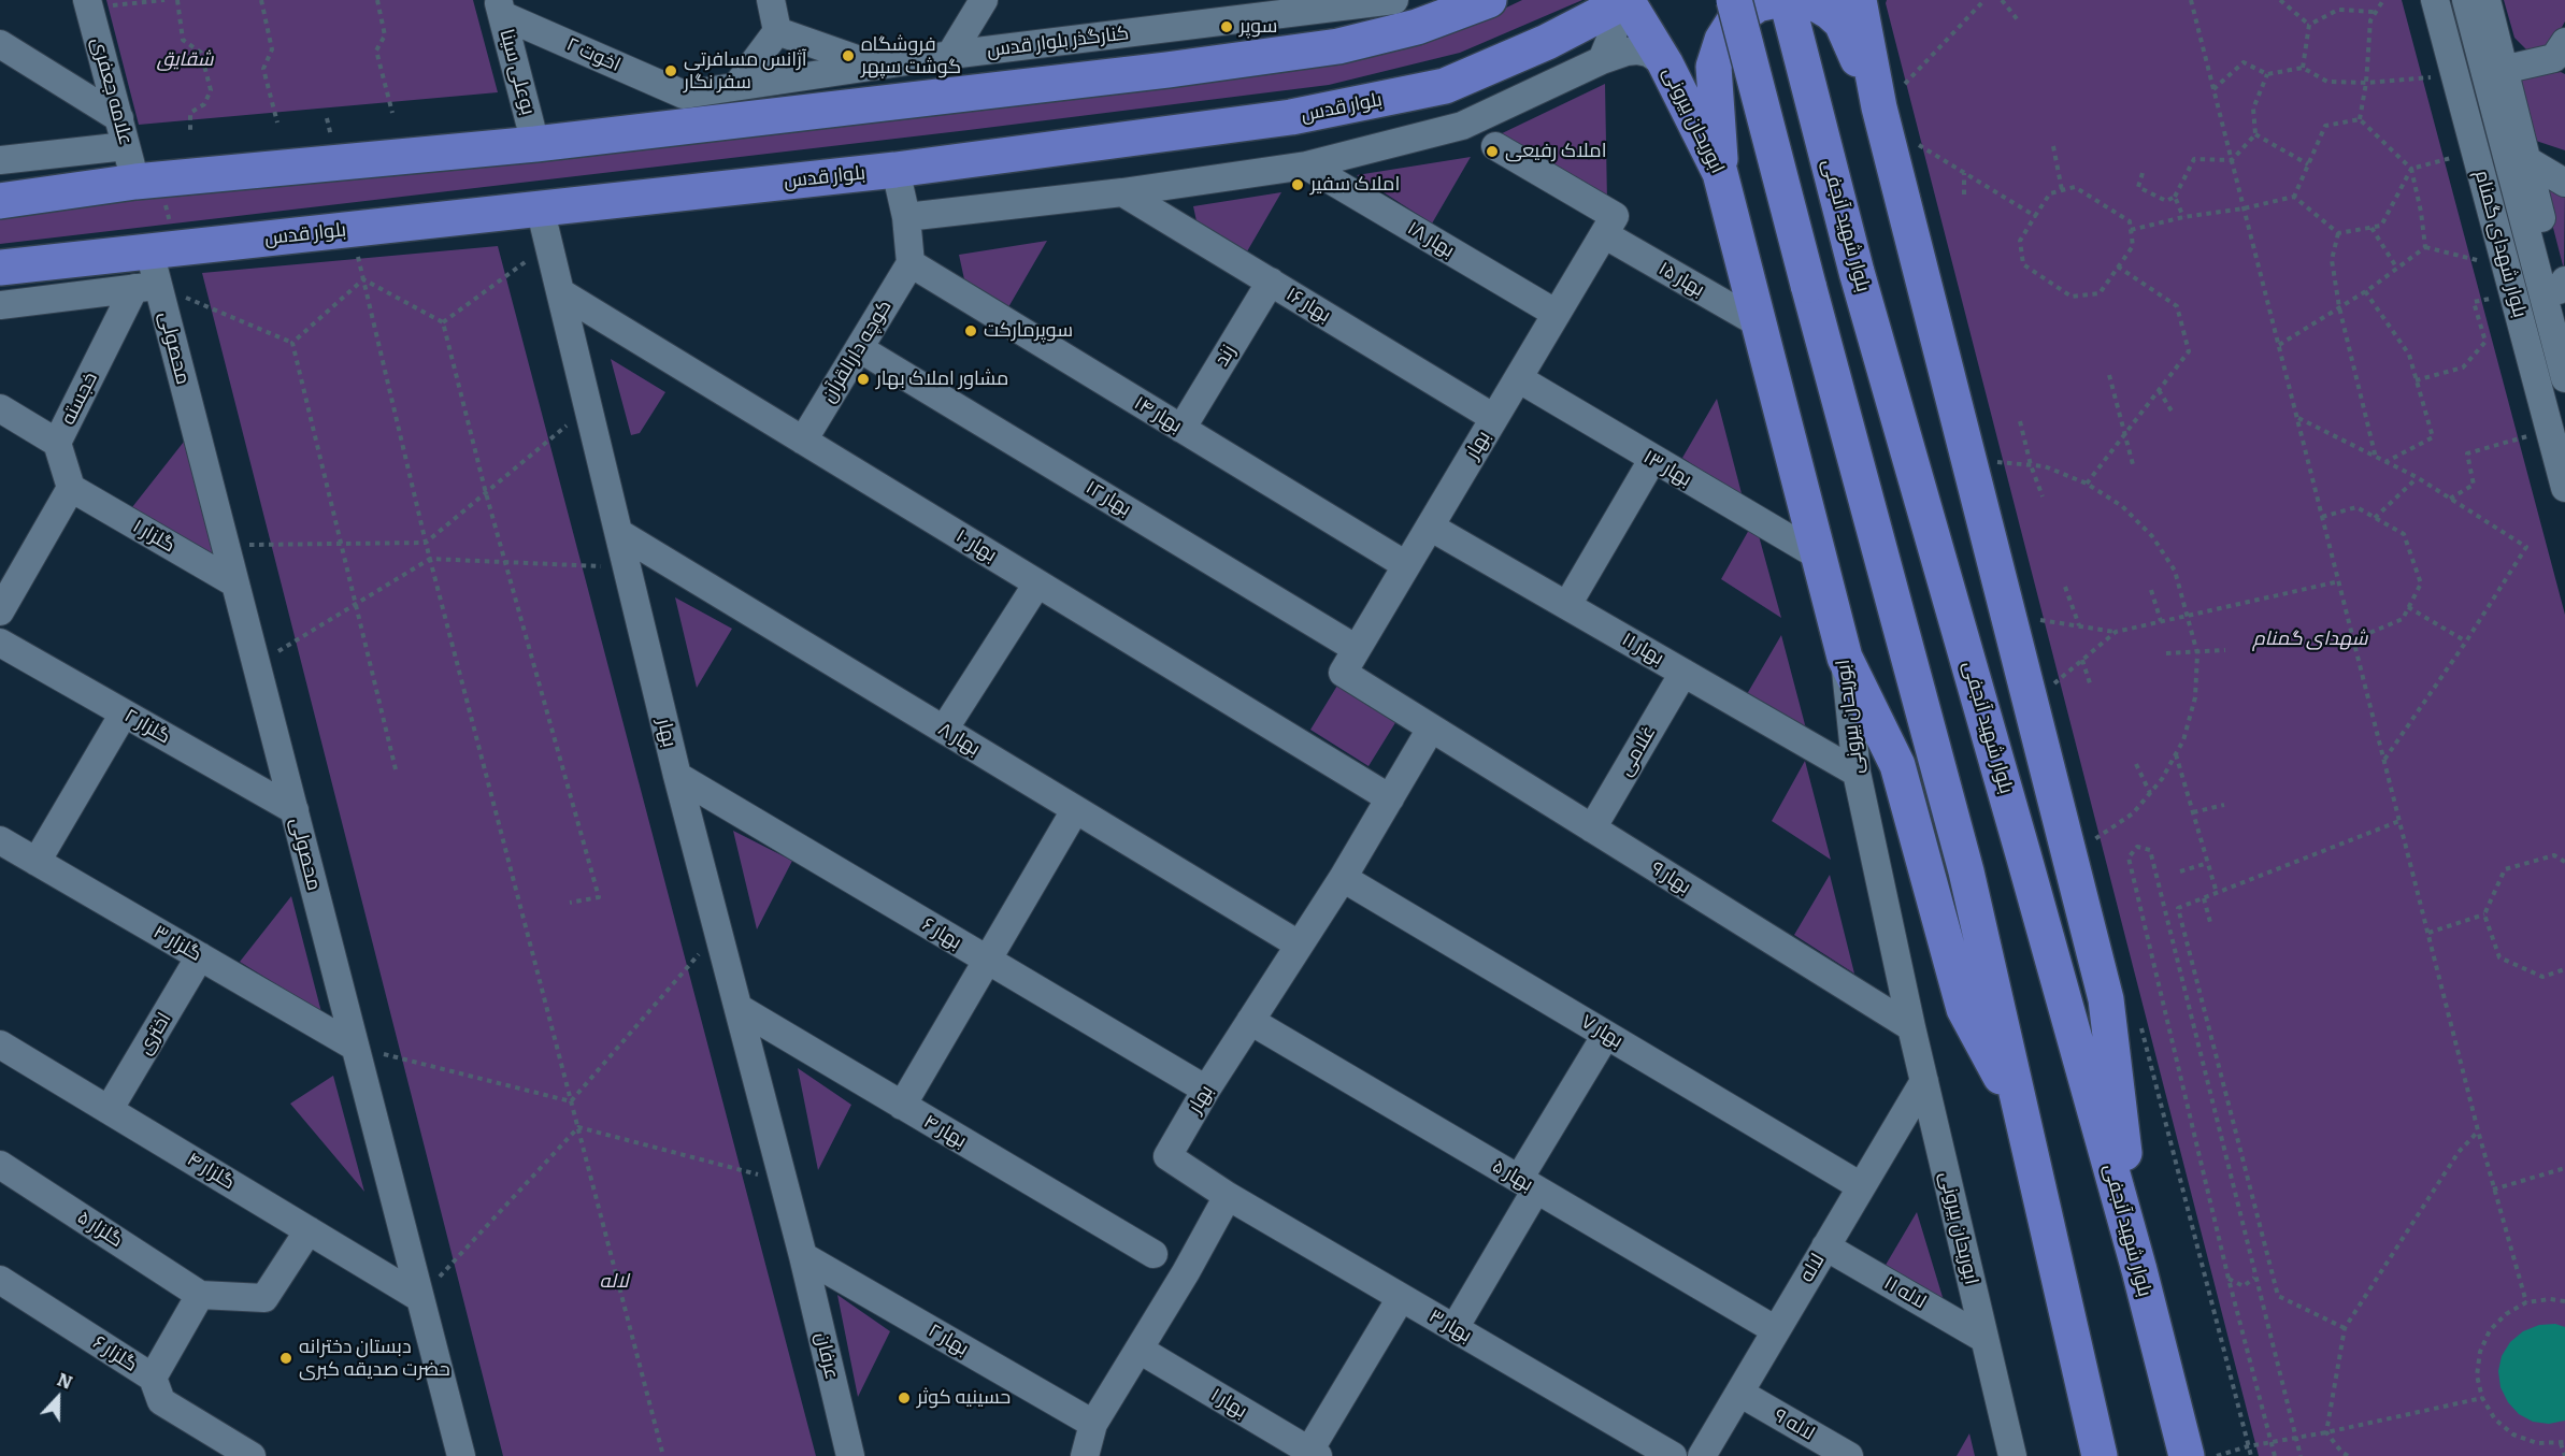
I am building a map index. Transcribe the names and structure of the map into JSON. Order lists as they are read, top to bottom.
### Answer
{
  "streets": {
    "main road": ["بلوار قدس", "ابوریحان بیرونی", "بلوار شهید آنجفی"],
    "street": [
      "کنارگذر بلوار قدس",
      "اخوت ۲",
      "بوعلی سینا",
      "علامه جعفری",
      "بهار ۱۸",
      "بلوار شهدای گمنام",
      "بهار ۱۵",
      "بهار ۱۶",
      "محصولی",
      "کوچه دارالقرآن",
      "زند",
      "خجسته",
      "بهار ۱۴",
      "بهار",
      "بهار ۱۳",
      "بهار ۱۲",
      "گلزار ۱",
      "بهار ۱۰",
      "بهار ۱۱",
      "گلزار ۲",
      "بهار ۸",
      "غلامی",
      "بهار ۹",
      "بهار ۶",
      "گلزار ۳",
      "بهار ۷",
      "اختری",
      "بهار ۴",
      "گلزار ۴",
      "بهار ۵",
      "گلزار ۵",
      "لاله",
      "لاله ۱۱",
      "بهار ۳",
      "بهار ۲",
      "گلزار ۶",
      "عرفان",
      "بهار ۱",
      "لاله ۹"
    ]
  },
  "crossings": [
    ["کنارگذر بلوار قدس", "اخوت ۲"],
    ["اخوت ۲", "بوعلی سینا"],
    ["بلوار قدس", "ابوریحان بیرونی"],
    ["بلوار قدس", "محصولی"],
    ["بلوار قدس", "بهار"],
    ["ابوریحان بیرونی", "بهار ۱۵"],
    ["ابوریحان بیرونی", "بهار ۱۳"],
    ["ابوریحان بیرونی", "بهار ۱۱"],
    ["ابوریحان بیرونی", "بهار ۹"],
    ["ابوریحان بیرونی", "لاله"],
    ["ابوریحان بیرونی", "لاله ۱۱"],
    ["بهار ۱۸", "بهار"],
    ["بهار ۱۵", "بهار"],
    ["بهار ۱۶", "زند"],
    ["بهار ۱۶", "بهار"],
    ["محصولی", "خجسته"],
    ["محصولی", "گلزار ۱"],
    ["محصولی", "گلزار ۲"],
    ["محصولی", "گلزار ۳"],
    ["محصولی", "گلزار ۴"],
    ["کوچه دارالقرآن", "بهار ۱۴"],
    ["کوچه دارالقرآن", "بهار ۱۲"],
    ["کوچه دارالقرآن", "بهار ۱۰"],
    ["زند", "بهار ۱۴"],
    ["خجسته", "گلزار ۱"],
    ["بهار ۱۴", "بهار"],
    ["بهار", "بهار ۱۳"],
    ["بهار", "بهار ۱۲"],
    ["بهار", "بهار ۱۰"],
    ["بهار", "بهار ۱۱"],
    ["بهار", "بهار ۸"],
    ["بهار", "بهار ۹"],
    ["بهار", "بهار ۶"],
    ["بهار", "بهار ۷"],
    ["بهار", "بهار ۴"],
    ["بهار", "بهار ۵"],
    ["بهار", "بهار ۳"],
    ["بهار", "بهار ۲"],
    ["بهار", "عرفان"],
    ["بهار ۱۱", "غلامی"],
    ["غلامی", "بهار ۹"],
    ["گلزار ۳", "اختری"],
    ["بهار ۷", "لاله"],
    ["اختری", "گلزار ۴"],
    ["بهار ۵", "لاله"],
    ["لاله", "لاله ۱۱"],
    ["لاله", "لاله ۹"],
    ["بهار ۲", "عرفان"]
  ],
  "parks": ["شقایق", "شهدای گمنام", "لاله"],
  "places": [
    "سوپر",
    "فروشگاه گوشت سپهر",
    "آژانس مسافرتی سفر نگار",
    "املاک رفیعی",
    "املاک سفیر",
    "سوپرمارکت",
    "مشاور املاک بهار",
    "دبستان دخترانه حضرت صدیقه کبری",
    "حسینیه کوثر"
  ],
  "north": "top"
}
